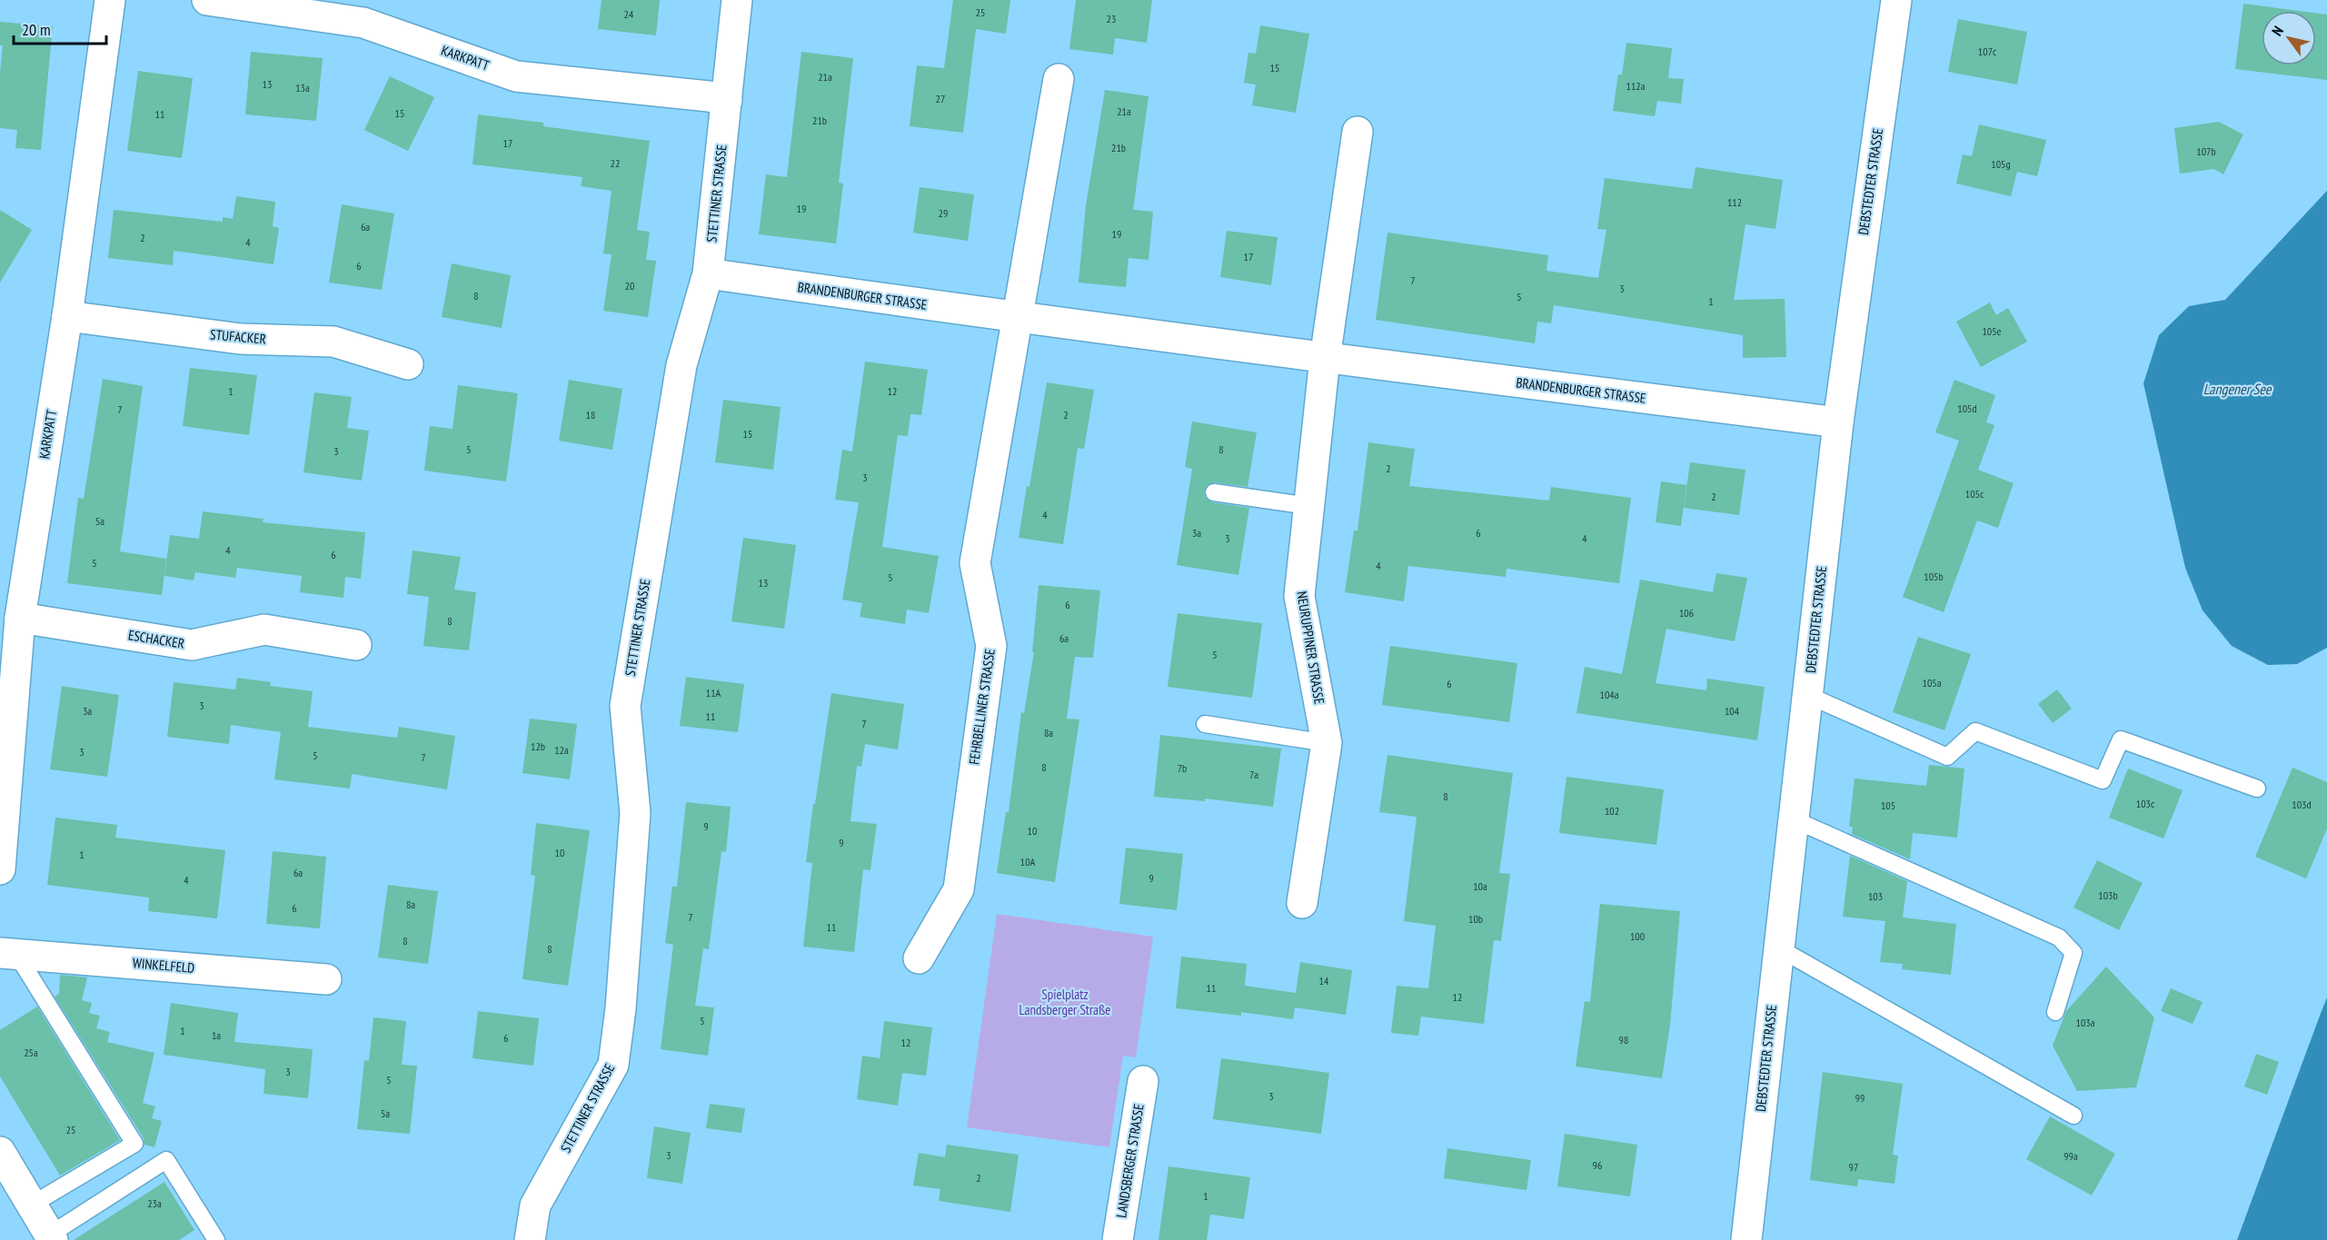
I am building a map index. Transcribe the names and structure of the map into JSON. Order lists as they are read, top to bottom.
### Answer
{
  "streets": {
    "street": [
      "KARKPATT",
      "DEBSTEDTER STRASSE",
      "STETTINER STRASSE",
      "BRANDENBURGER STRASSE",
      "STUFACKER",
      "ESCHACKER",
      "NEURUPPINER STRASSE",
      "FEHRBELLINER STRASSE",
      "WINKELFELD",
      "LANDSBERGER STRASSE"
    ]
  },
  "crossings": [
    ["KARKPATT", "STETTINER STRASSE"],
    ["KARKPATT", "STUFACKER"],
    ["KARKPATT", "ESCHACKER"],
    ["DEBSTEDTER STRASSE", "BRANDENBURGER STRASSE"],
    ["STETTINER STRASSE", "BRANDENBURGER STRASSE"],
    ["BRANDENBURGER STRASSE", "NEURUPPINER STRASSE"],
    ["BRANDENBURGER STRASSE", "FEHRBELLINER STRASSE"]
  ],
  "water": ["Langener See"],
  "parks": ["Spielplatz Landsberger Straße"],
  "house_numbers": [
    "25",
    "24",
    "23",
    "107c",
    "15",
    "21a",
    "13",
    "112a",
    "13a",
    "27",
    "21a",
    "15",
    "11",
    "21b",
    "17",
    "21b",
    "107b",
    "22",
    "105g",
    "112",
    "19",
    "29",
    "6a",
    "19",
    "2",
    "4",
    "17",
    "6",
    "7",
    "20",
    "3",
    "8",
    "5",
    "1",
    "105e",
    "1",
    "12",
    "105d",
    "7",
    "18",
    "2",
    "15",
    "5",
    "8",
    "3",
    "2",
    "3",
    "105c",
    "2",
    "4",
    "5a",
    "3a",
    "6",
    "3",
    "4",
    "4",
    "6",
    "5",
    "4",
    "105b",
    "5",
    "13",
    "6",
    "106",
    "8",
    "6a",
    "5",
    "105a",
    "6",
    "11A",
    "104a",
    "3",
    "3a",
    "104",
    "11",
    "7",
    "8a",
    "12b",
    "12a",
    "3",
    "5",
    "7",
    "8",
    "7b",
    "7a",
    "8",
    "103c",
    "103d",
    "105",
    "102",
    "9",
    "10",
    "9",
    "10",
    "1",
    "10A",
    "6a",
    "9",
    "4",
    "10a",
    "103b",
    "103",
    "8a",
    "6",
    "7",
    "10b",
    "11",
    "100",
    "8",
    "8",
    "14",
    "11",
    "12",
    "5",
    "103a",
    "1",
    "1a",
    "6",
    "98",
    "12",
    "25a",
    "3",
    "5",
    "3",
    "99",
    "5a",
    "25",
    "3",
    "99a",
    "96",
    "97",
    "2",
    "1",
    "23a"
  ],
  "scale_bar": "20 m",
  "north": "top left"
}
